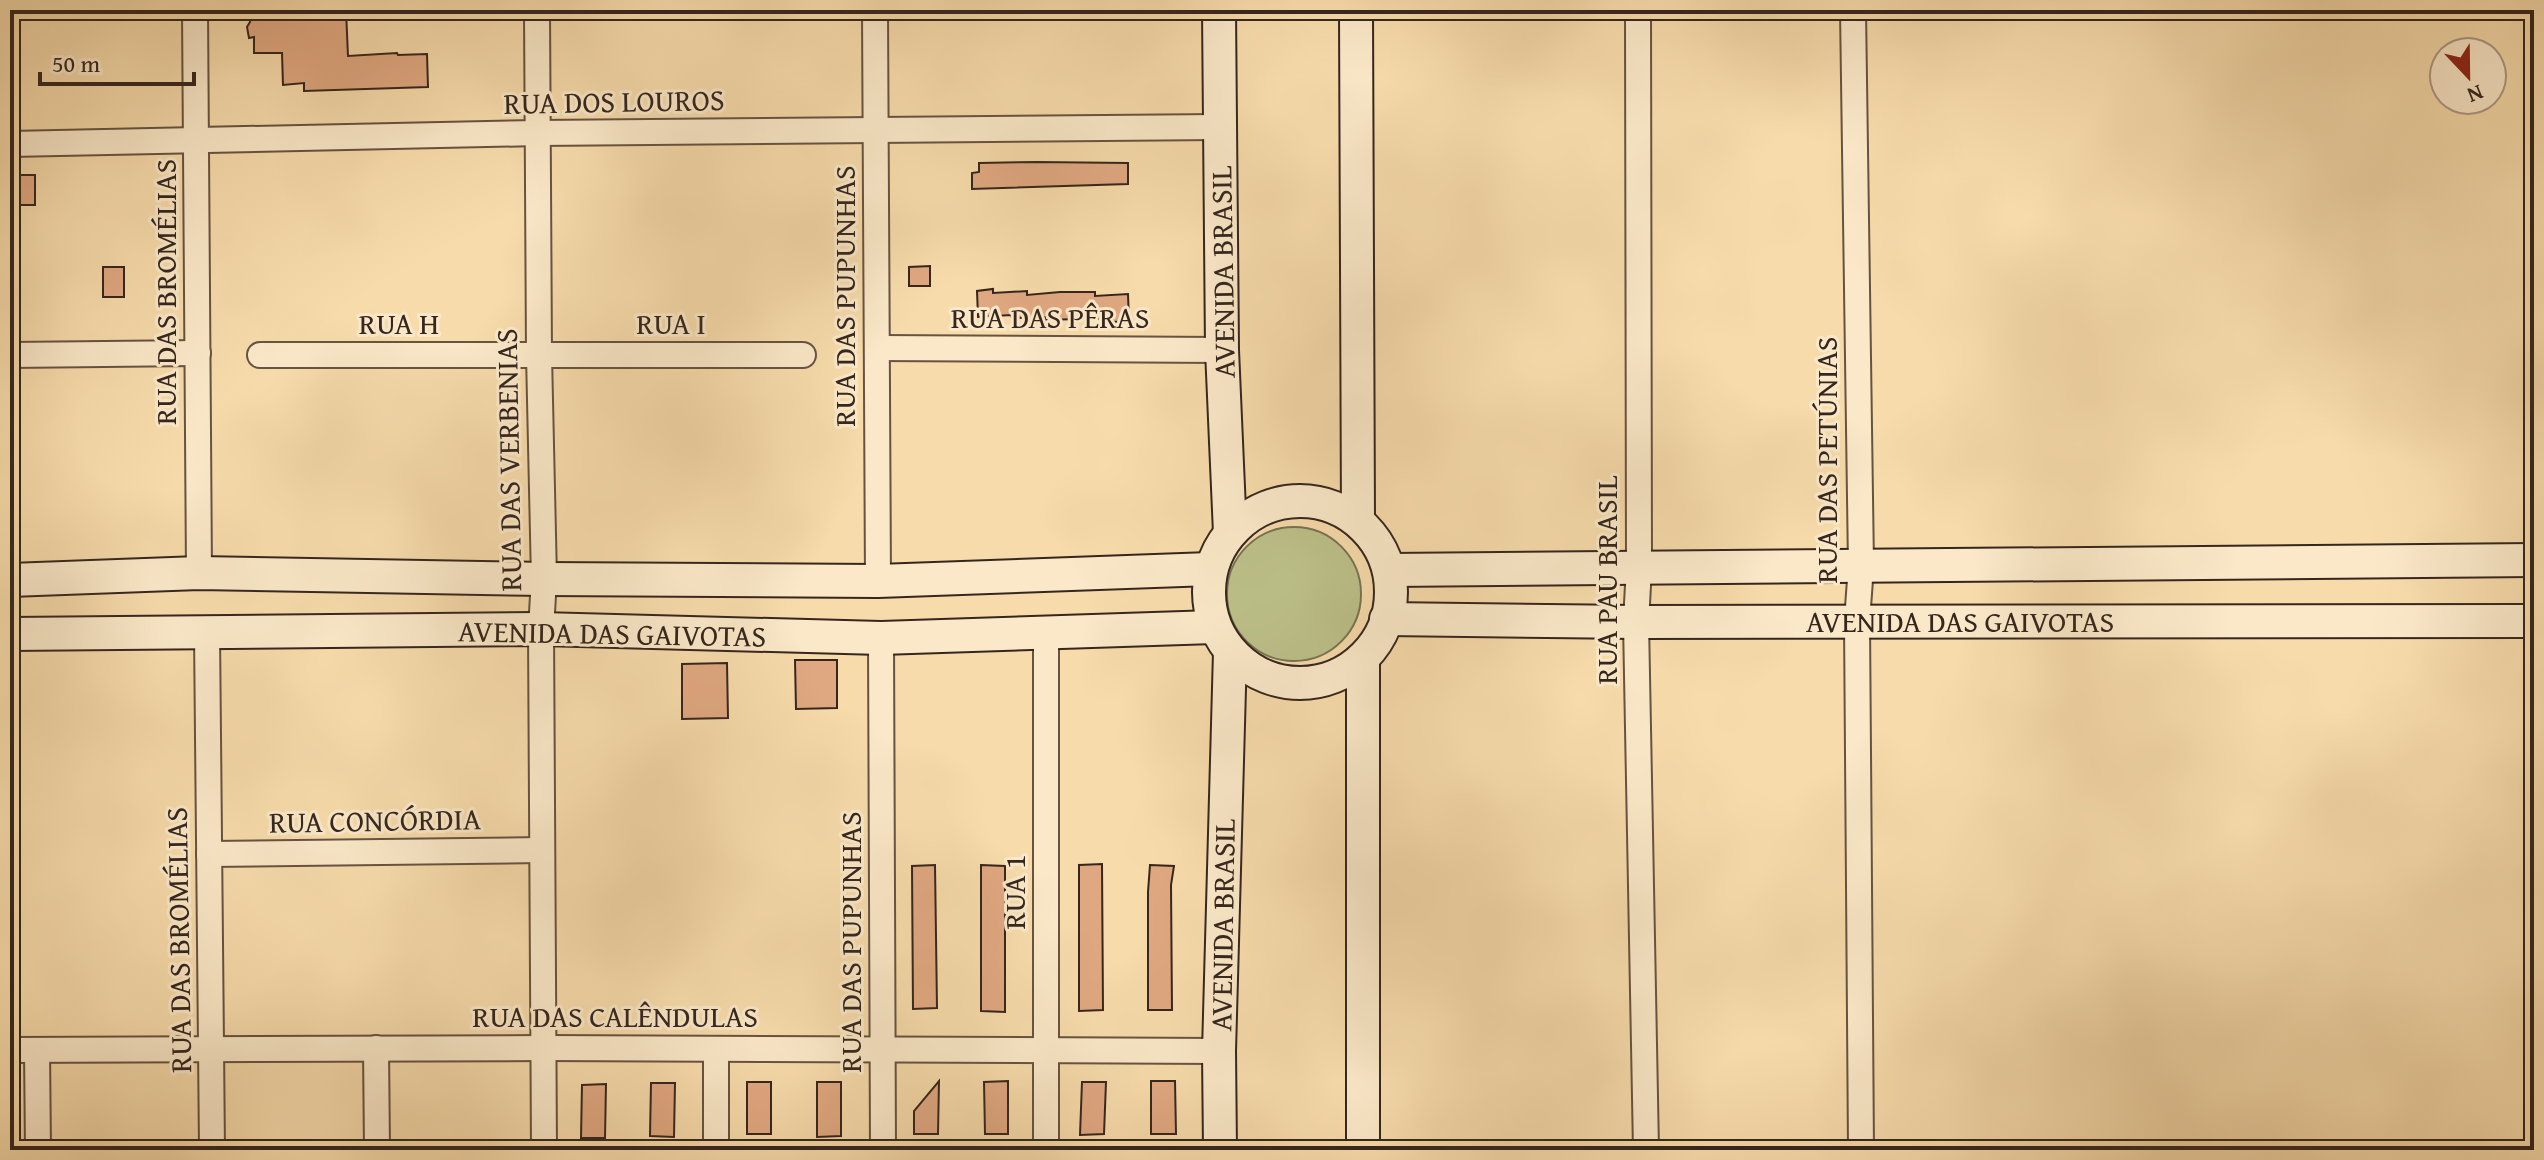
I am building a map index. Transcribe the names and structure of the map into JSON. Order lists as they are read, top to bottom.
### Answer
{
  "streets": {
    "street": [
      "RUA DOS LOUROS",
      "AVENIDA BRASIL",
      "RUA DAS BROMÉLIAS",
      "RUA DAS PUPUNHAS",
      "RUA DAS PÊRAS",
      "RUA H",
      "RUA I",
      "RUA DAS VERBENIAS",
      "RUA DAS PETÚNIAS",
      "RUA PAU BRASIL",
      "AVENIDA DAS GAIVOTAS",
      "RUA CONCÓRDIA",
      "RUA 1",
      "RUA DAS CALÊNDULAS"
    ]
  },
  "crossings": [
    ["RUA DOS LOUROS", "AVENIDA BRASIL"],
    ["RUA DOS LOUROS", "RUA DAS BROMÉLIAS"],
    ["RUA DOS LOUROS", "RUA DAS PUPUNHAS"],
    ["RUA DOS LOUROS", "RUA DAS VERBENIAS"],
    ["AVENIDA BRASIL", "RUA DAS PÊRAS"],
    ["AVENIDA BRASIL", "AVENIDA DAS GAIVOTAS"],
    ["AVENIDA BRASIL", "RUA DAS CALÊNDULAS"],
    ["RUA DAS BROMÉLIAS", "AVENIDA DAS GAIVOTAS"],
    ["RUA DAS BROMÉLIAS", "RUA CONCÓRDIA"],
    ["RUA DAS BROMÉLIAS", "RUA DAS CALÊNDULAS"],
    ["RUA DAS PUPUNHAS", "RUA DAS PÊRAS"],
    ["RUA DAS PUPUNHAS", "AVENIDA DAS GAIVOTAS"],
    ["RUA DAS PUPUNHAS", "RUA DAS CALÊNDULAS"],
    ["RUA H", "RUA I"],
    ["RUA H", "RUA DAS VERBENIAS"],
    ["RUA I", "RUA DAS VERBENIAS"],
    ["RUA DAS VERBENIAS", "AVENIDA DAS GAIVOTAS"],
    ["RUA DAS VERBENIAS", "RUA CONCÓRDIA"],
    ["RUA DAS VERBENIAS", "RUA DAS CALÊNDULAS"],
    ["RUA DAS PETÚNIAS", "AVENIDA DAS GAIVOTAS"],
    ["RUA PAU BRASIL", "AVENIDA DAS GAIVOTAS"],
    ["AVENIDA DAS GAIVOTAS", "RUA 1"],
    ["RUA 1", "RUA DAS CALÊNDULAS"]
  ],
  "scale_bar": "50 m",
  "north": "bottom"
}
